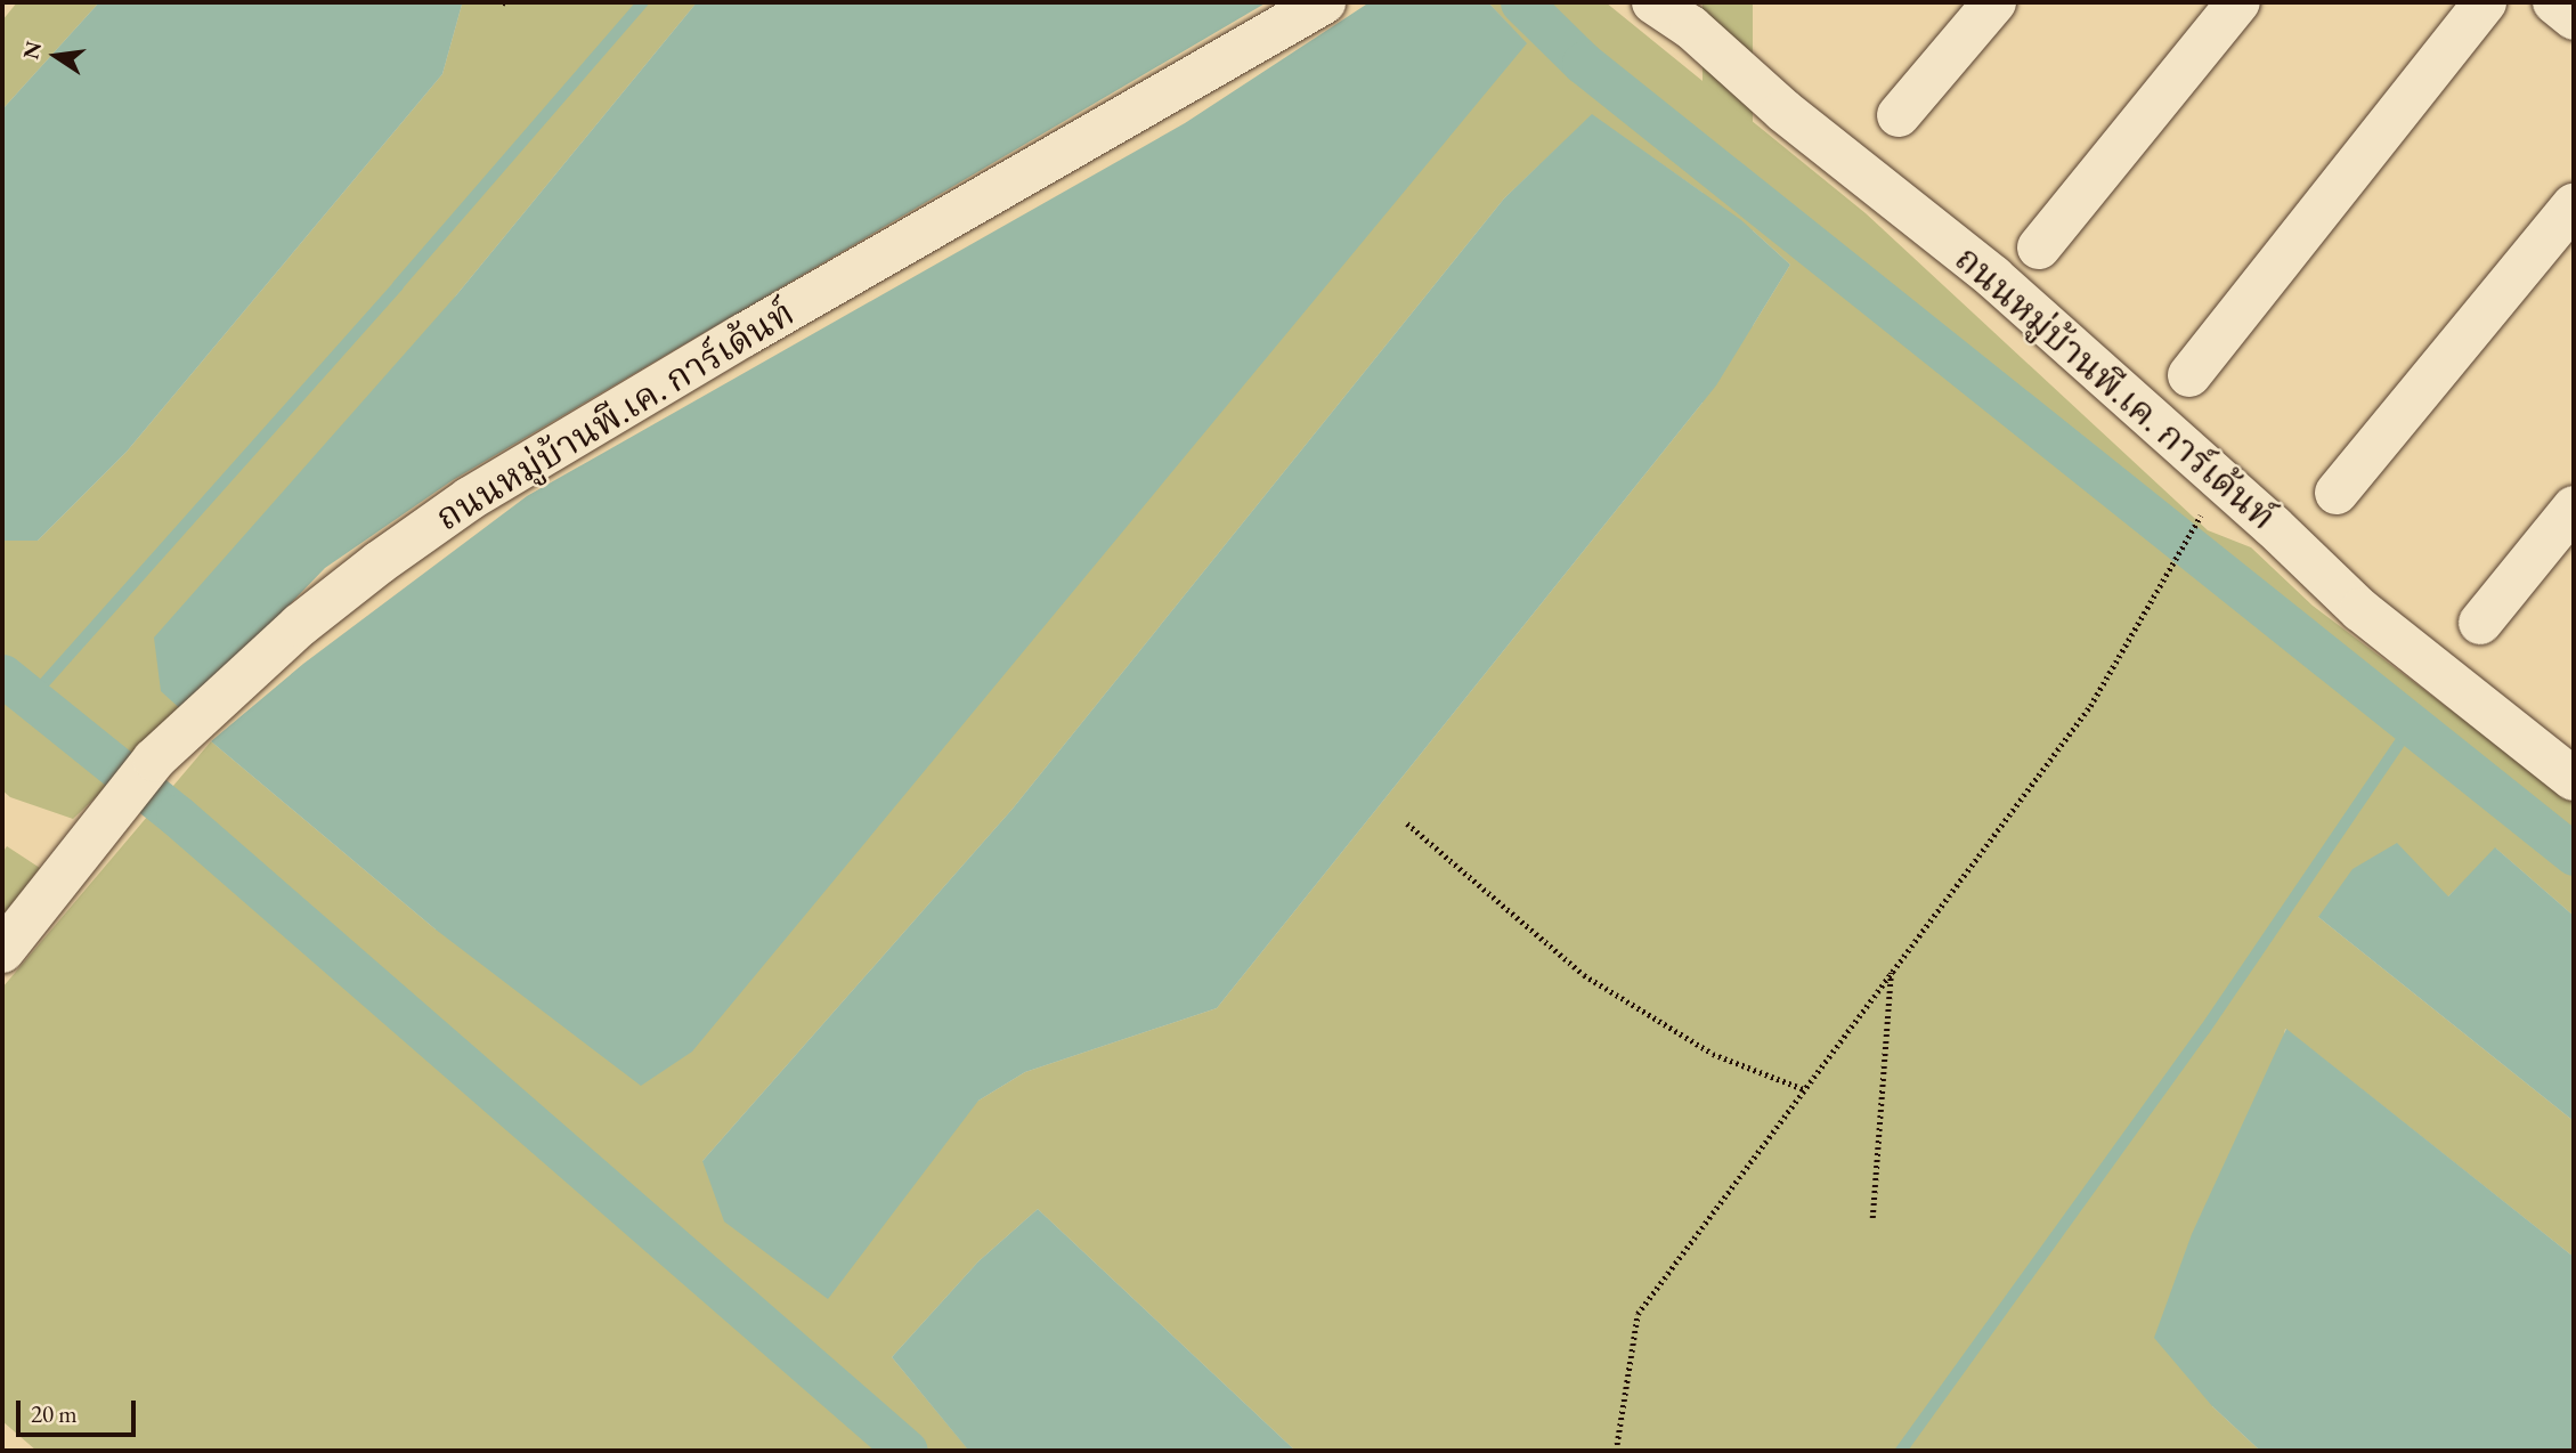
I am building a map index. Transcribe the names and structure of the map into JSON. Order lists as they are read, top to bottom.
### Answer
{
  "streets": {
    "street": ["ถนนหมู่บ้านพี.เค. การ์เด้นท์"]
  },
  "scale_bar": "20 m",
  "north": "left"
}
